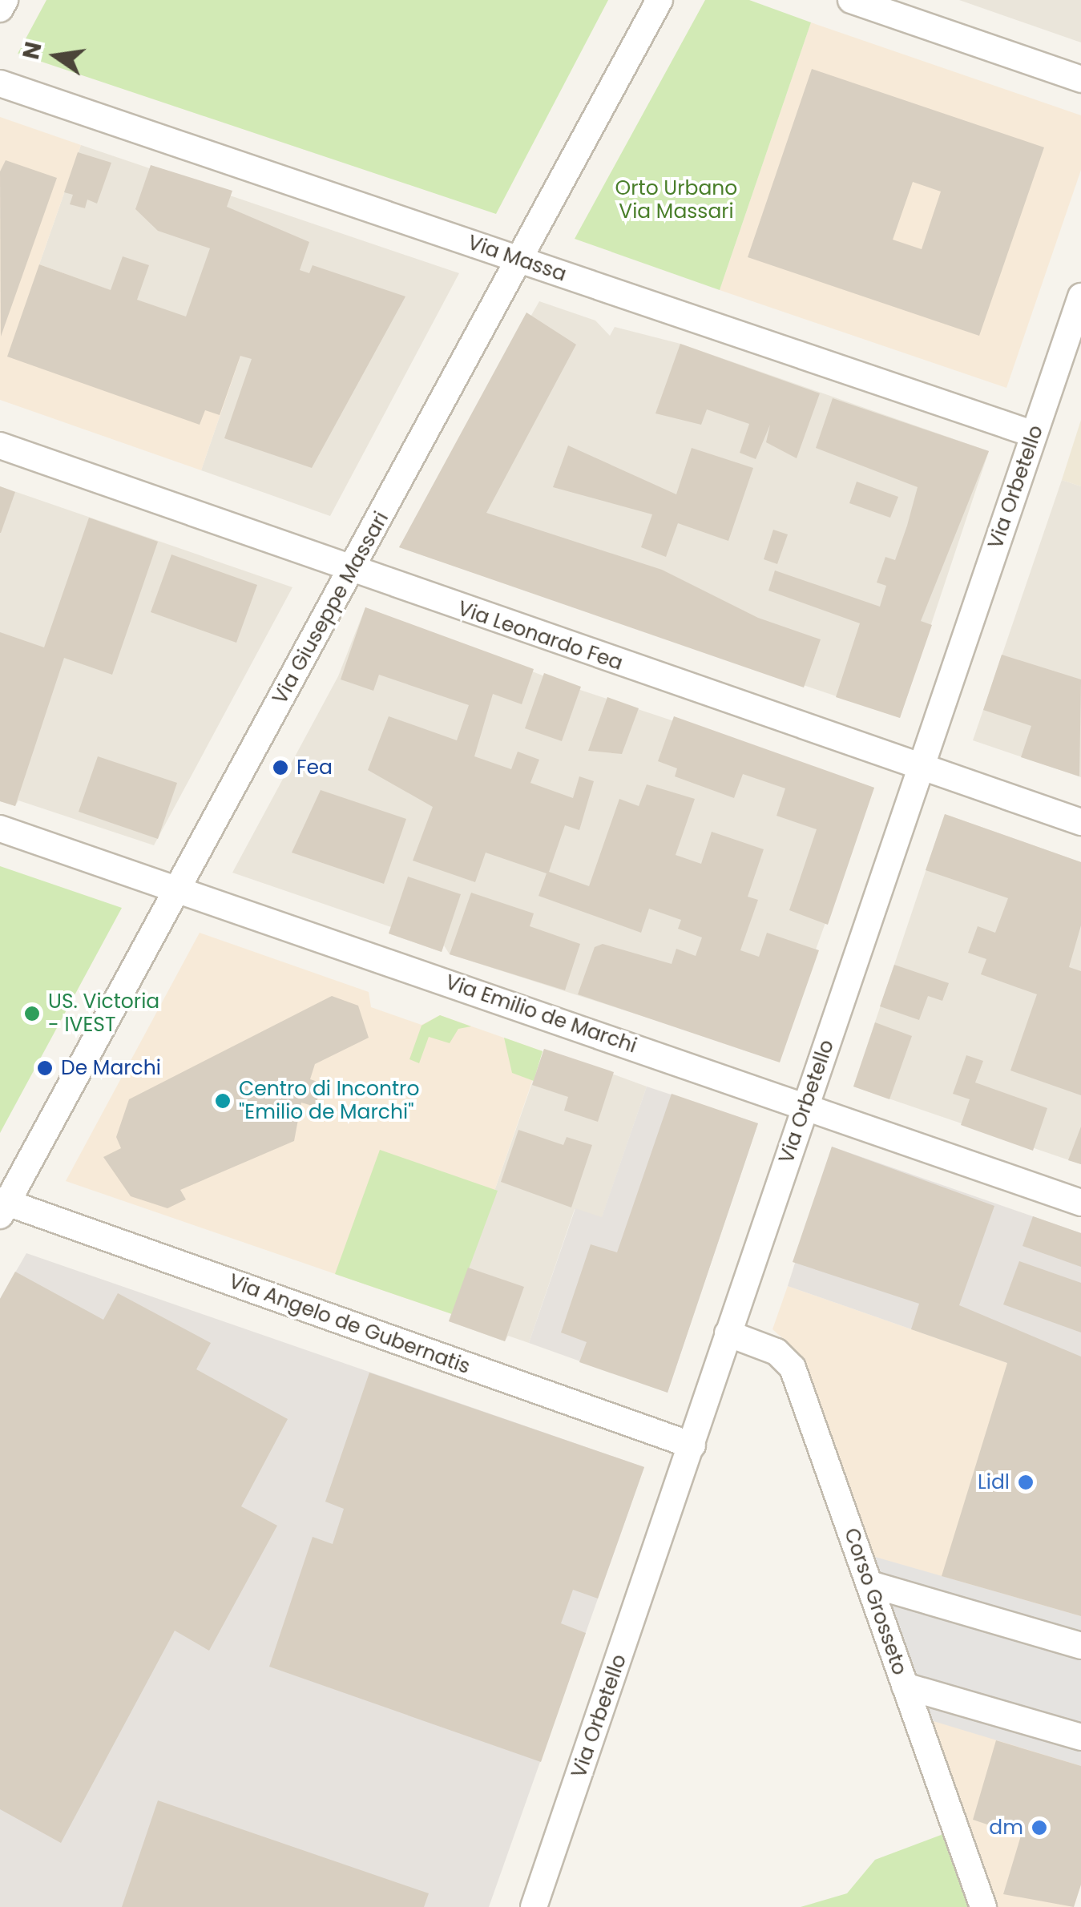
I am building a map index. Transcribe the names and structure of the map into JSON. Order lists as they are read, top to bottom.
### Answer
{
  "streets": {
    "street": [
      "Via Massa",
      "Via Orbetello",
      "Via Giuseppe Massari",
      "Via Leonardo Fea",
      "Via Emilio de Marchi",
      "Via Angelo de Gubernatis",
      "Corso Grosseto"
    ]
  },
  "crossings": [
    ["Via Massa", "Via Orbetello"],
    ["Via Massa", "Via Giuseppe Massari"],
    ["Via Orbetello", "Via Leonardo Fea"],
    ["Via Orbetello", "Via Emilio de Marchi"],
    ["Via Orbetello", "Via Angelo de Gubernatis"],
    ["Via Orbetello", "Corso Grosseto"],
    ["Via Giuseppe Massari", "Via Leonardo Fea"],
    ["Via Giuseppe Massari", "Via Emilio de Marchi"],
    ["Via Giuseppe Massari", "Via Angelo de Gubernatis"]
  ],
  "parks": ["Orto Urbano Via Massari"],
  "places": [
    "Fea",
    "US. Victoria - IVEST",
    "De Marchi",
    "Centro di Incontro \"Emilio de Marchi\"",
    "Lidl",
    "dm"
  ],
  "north": "left"
}
